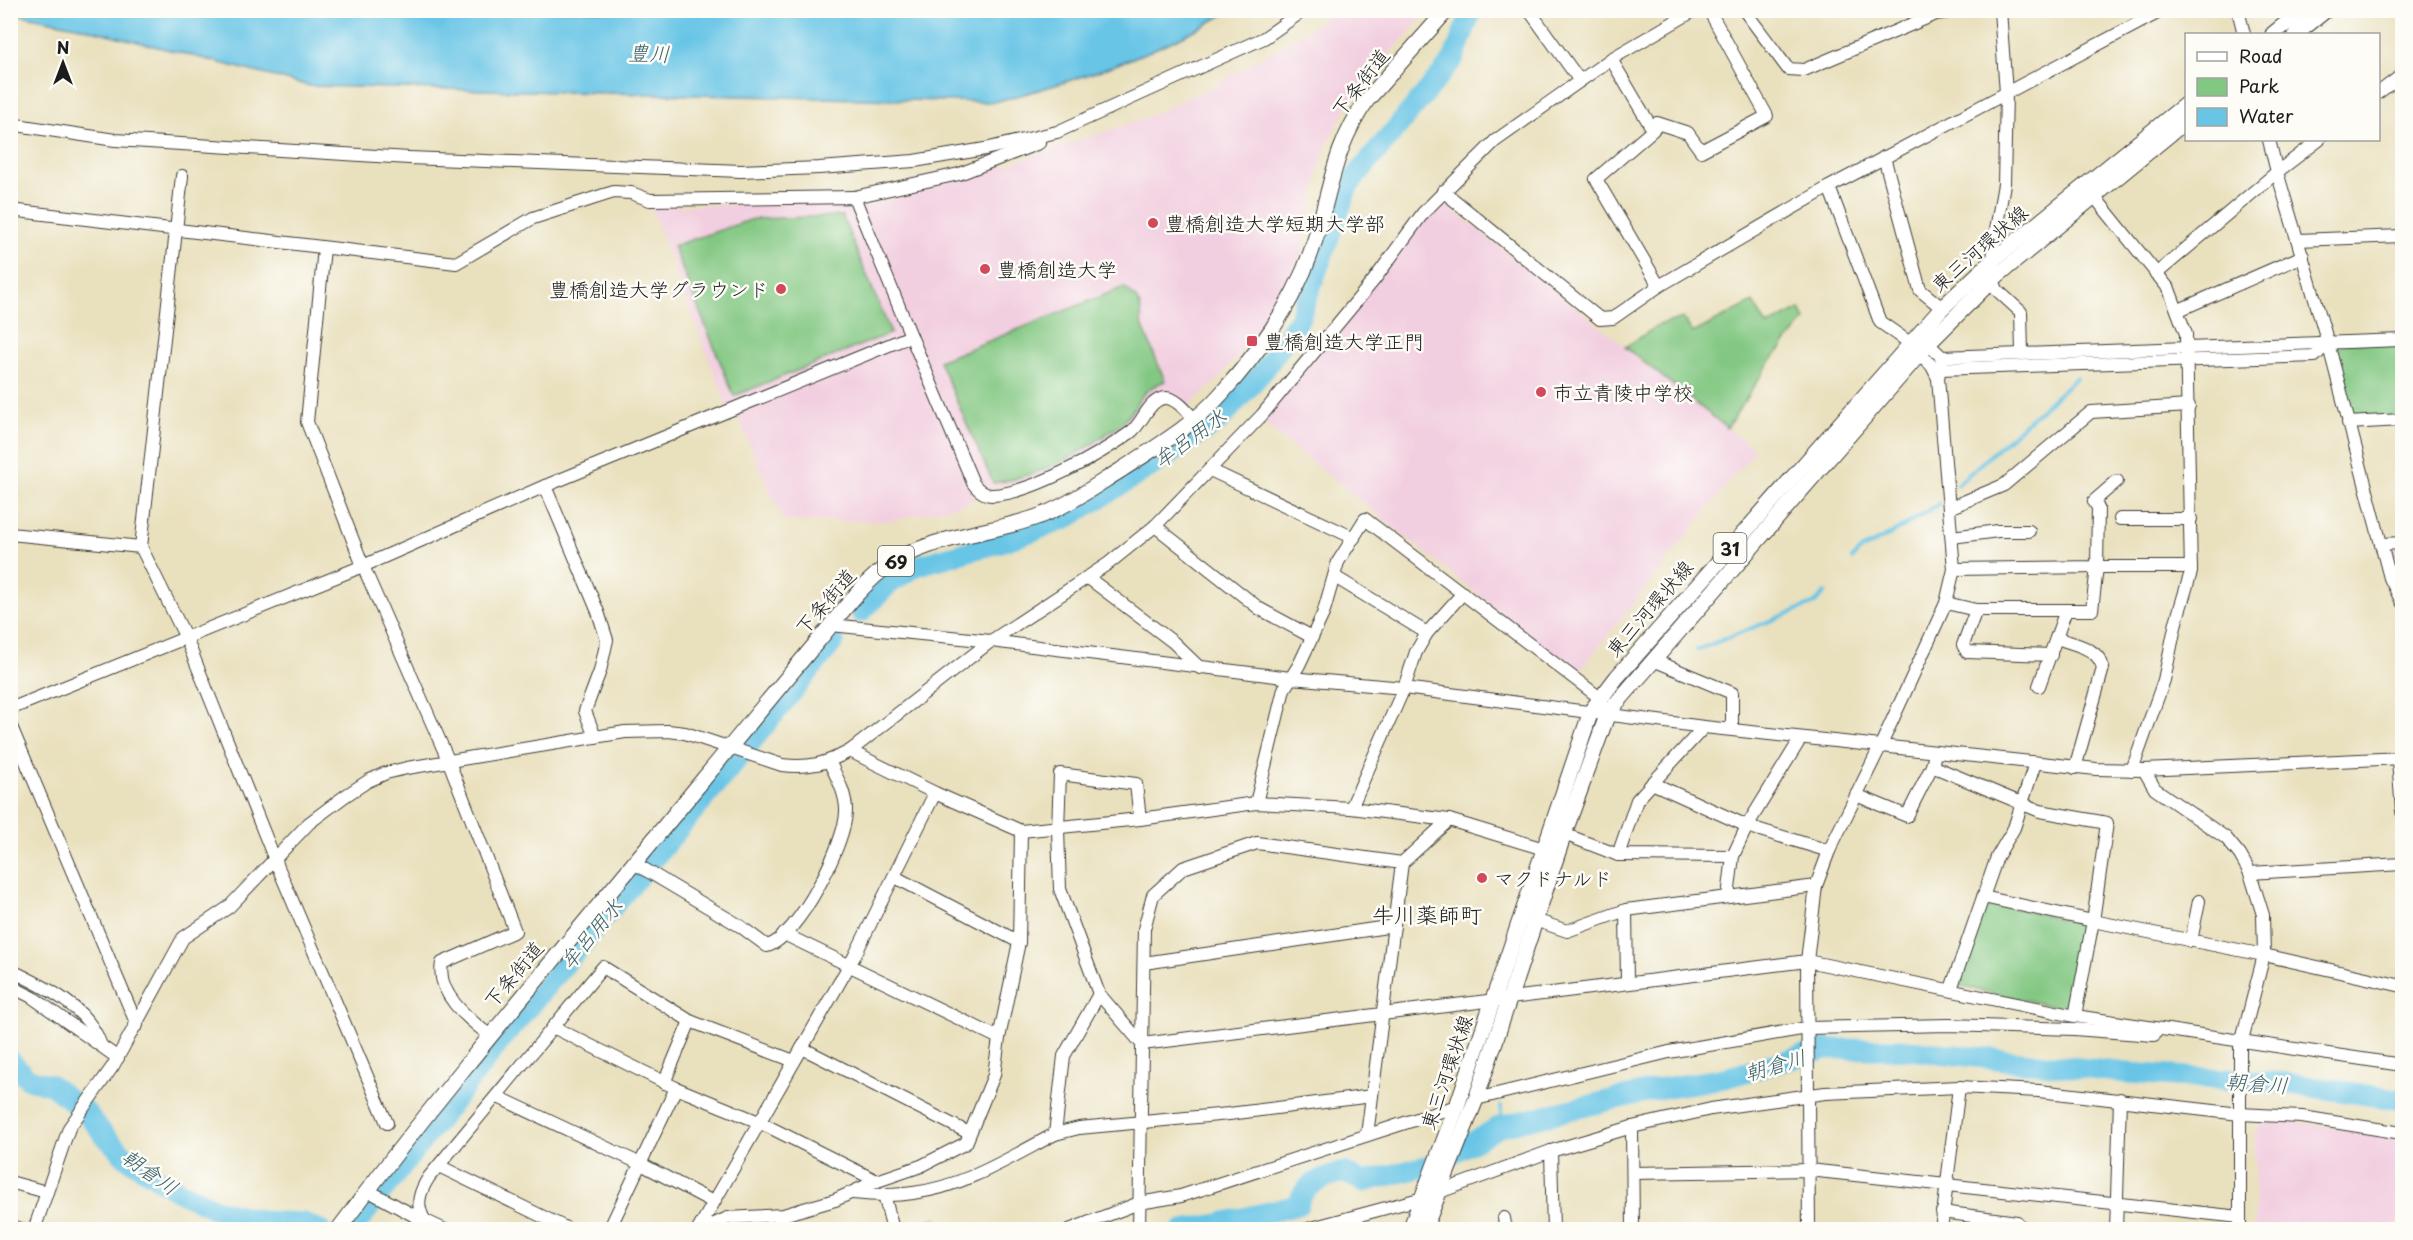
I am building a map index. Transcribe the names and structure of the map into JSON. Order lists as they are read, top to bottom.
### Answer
{
  "streets": {
    "main road": [
      "下条街道",
      "東三河環状線",
      "31",
      "69"
    ]
  },
  "districts": ["牛川薬師町"],
  "water": ["豊川", "牟呂用水", "朝倉川"],
  "places": {
    "other": [
      "豊橋創造大学短期大学部",
      "豊橋創造大学",
      "豊橋創造大学グラウンド",
      "市立青陵中学校",
      "マクドナルド"
    ],
    "transit": ["豊橋創造大学正門"]
  },
  "legend": ["Road", "Park", "Water"],
  "north": "top"
}
